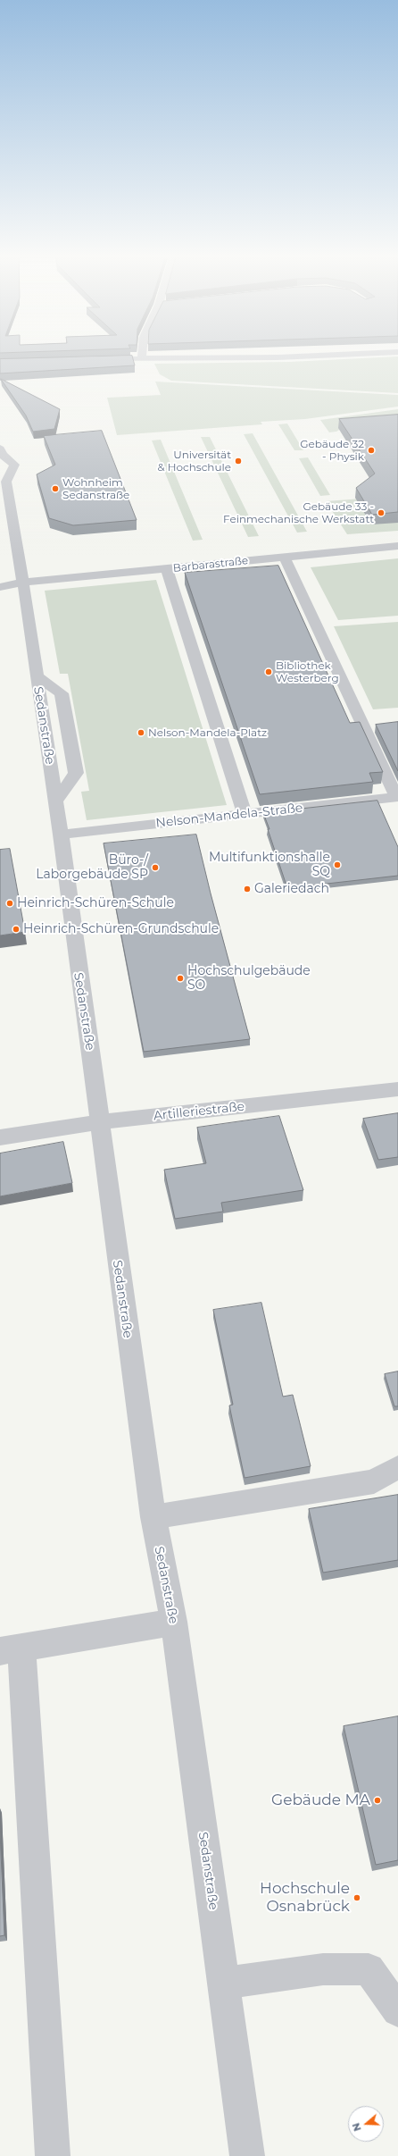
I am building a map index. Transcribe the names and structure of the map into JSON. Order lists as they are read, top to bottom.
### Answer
{
  "streets": {
    "street": [
      "Barbarastraße",
      "Sedanstraße",
      "Nelson-Mandela-Straße",
      "Artilleriestraße"
    ]
  },
  "crossings": [
    ["Barbarastraße", "Sedanstraße"],
    ["Sedanstraße", "Nelson-Mandela-Straße"],
    ["Sedanstraße", "Artilleriestraße"]
  ],
  "places": [
    "Gebäude 32 - Physik",
    "Universität & Hochschule",
    "Wohnheim Sedanstraße",
    "Gebäude 33 - Feinmechanische Werkstatt",
    "Bibliothek Westerberg",
    "Nelson-Mandela-Platz",
    "Multifunktionshalle SQ",
    "Büro-/ Laborgebäude SP",
    "Galeriedach",
    "Heinrich-Schüren-Schule",
    "Heinrich-Schüren-Grundschule",
    "Hochschulgebäude SO",
    "Gebäude MA",
    "Hochschule Osnabrück"
  ],
  "north": "left"
}
